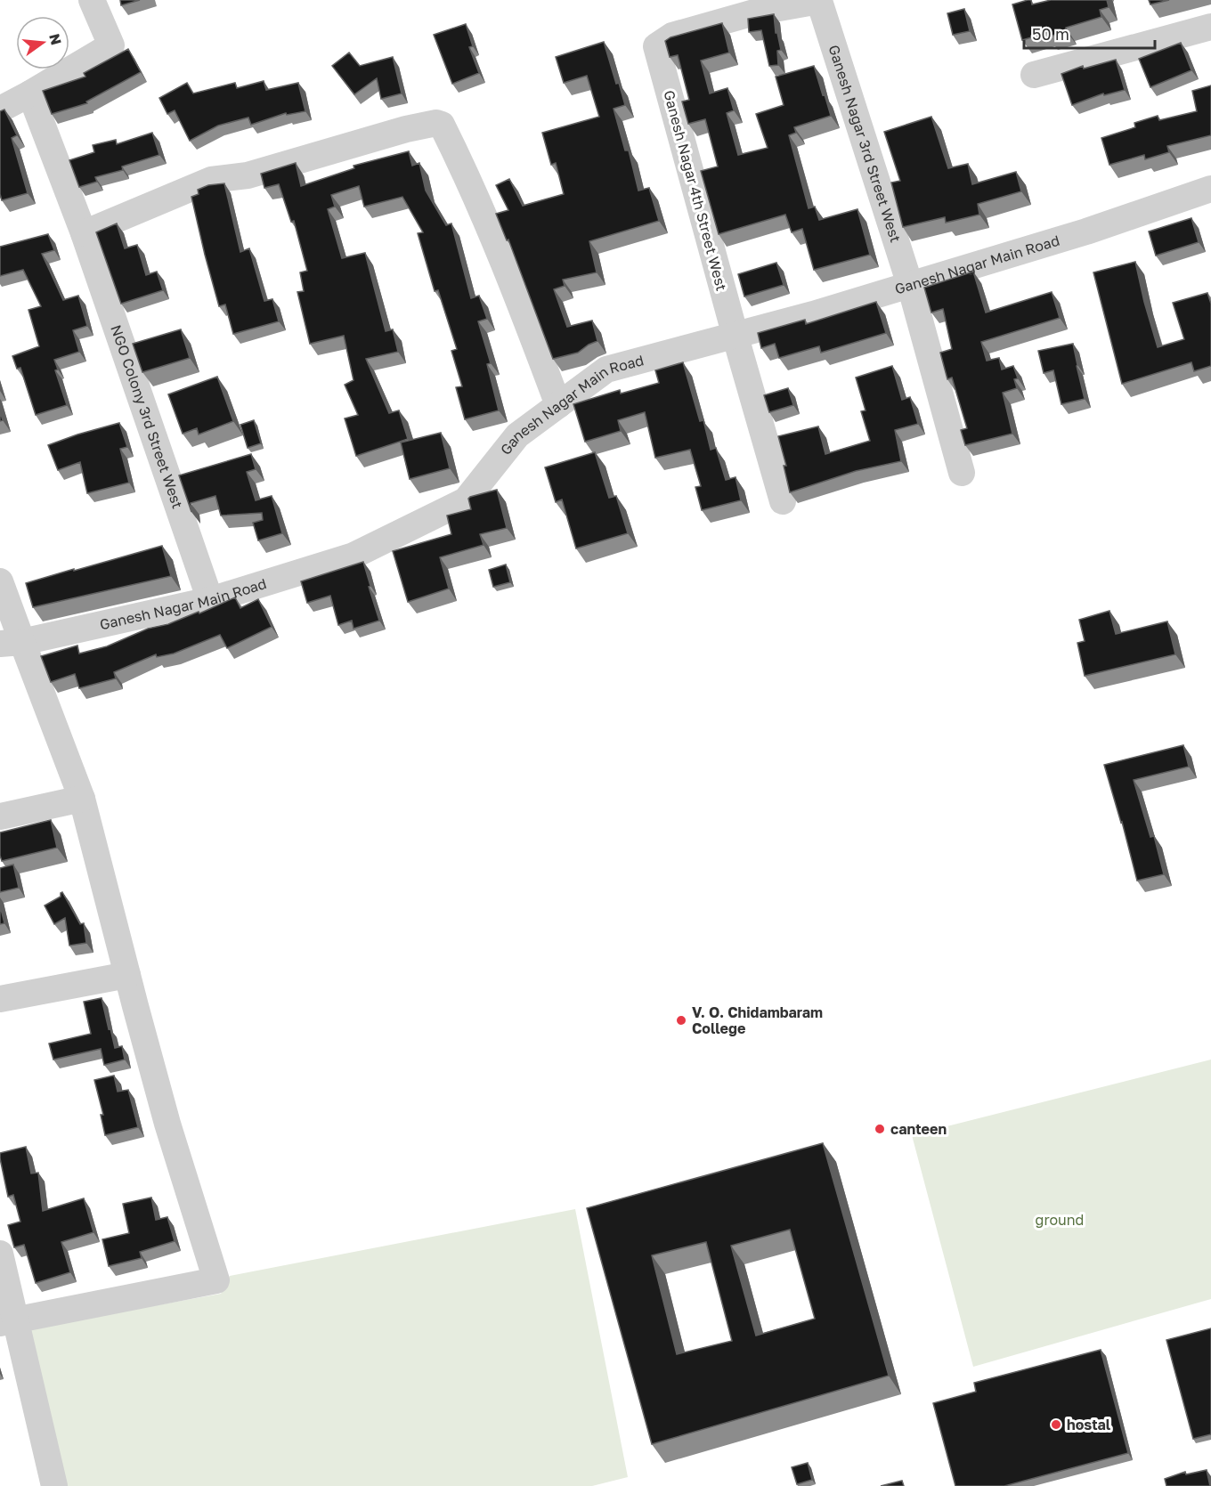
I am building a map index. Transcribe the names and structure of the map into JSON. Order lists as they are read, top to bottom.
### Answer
{
  "streets": {
    "street": [
      "Ganesh Nagar 3rd Street West",
      "Ganesh Nagar 4th Street West",
      "Ganesh Nagar Main Road",
      "NGO Colony 3rd Street West"
    ]
  },
  "crossings": [
    ["Ganesh Nagar 3rd Street West", "Ganesh Nagar 4th Street West"],
    ["Ganesh Nagar 3rd Street West", "Ganesh Nagar Main Road"],
    ["Ganesh Nagar 4th Street West", "Ganesh Nagar Main Road"],
    ["Ganesh Nagar Main Road", "NGO Colony 3rd Street West"]
  ],
  "parks": ["ground"],
  "places": ["V. O. Chidambaram College", "canteen", "hostal"],
  "scale_bar": "50 m",
  "north": "right"
}
